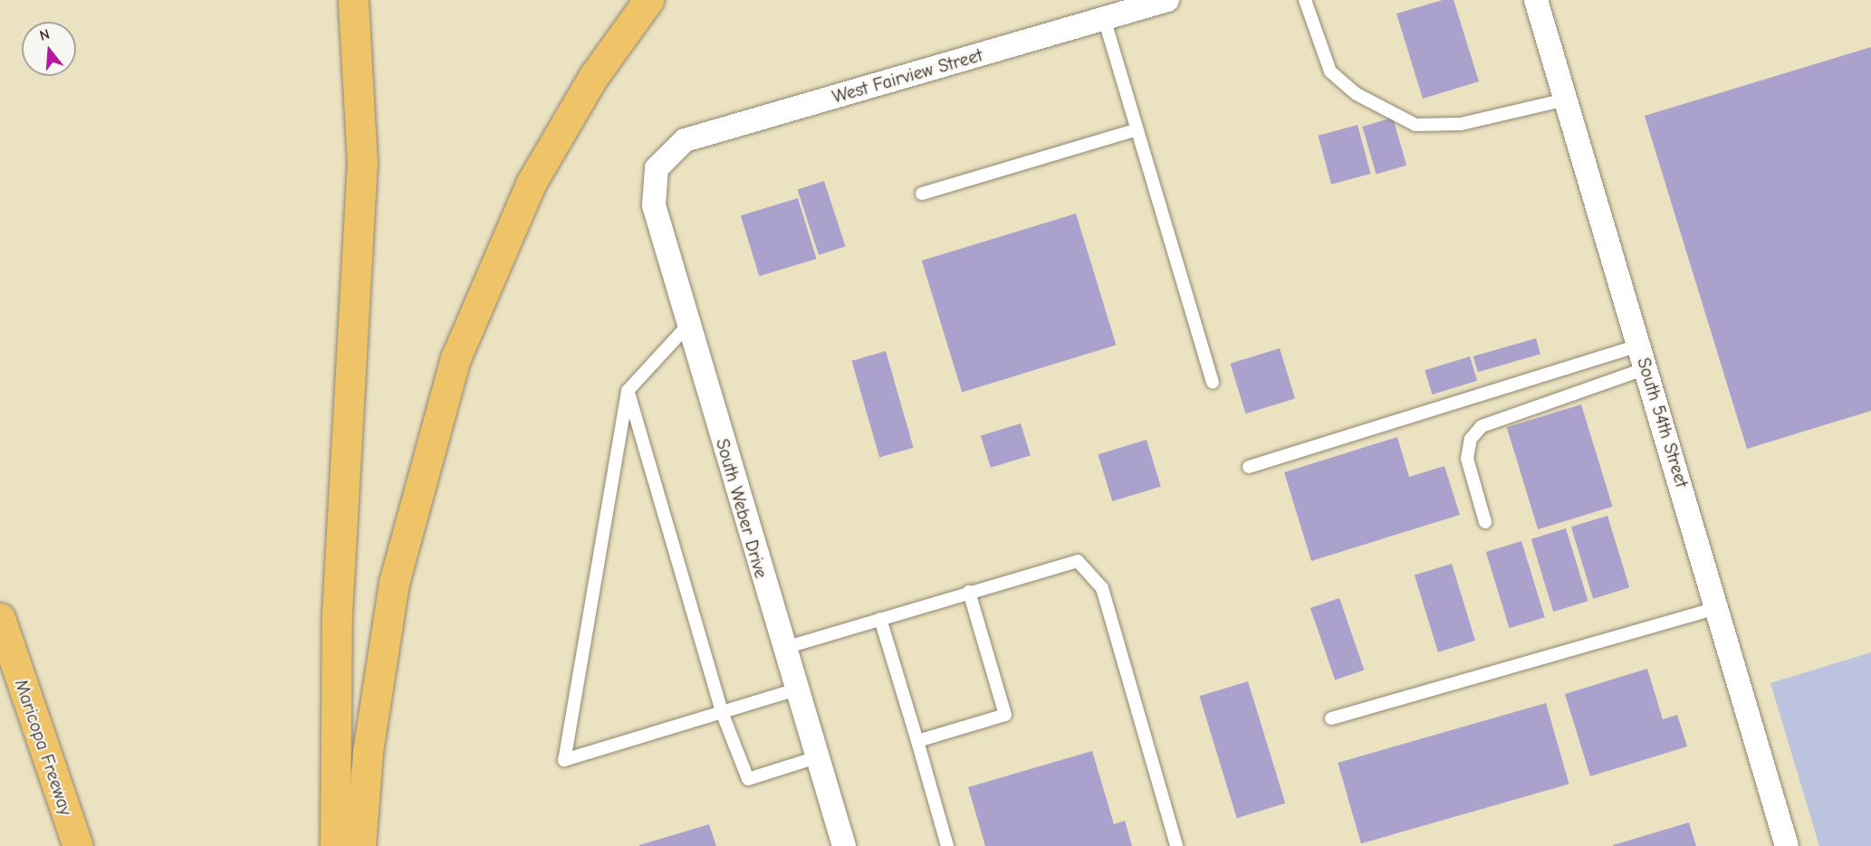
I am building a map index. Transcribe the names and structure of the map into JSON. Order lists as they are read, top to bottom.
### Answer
{
  "streets": {
    "highway": ["Maricopa Freeway"],
    "street": ["West Fairview Street", "South 54th Street", "South Weber Drive"]
  },
  "crossings": [
    ["West Fairview Street", "South Weber Drive"]
  ],
  "north": "top"
}
